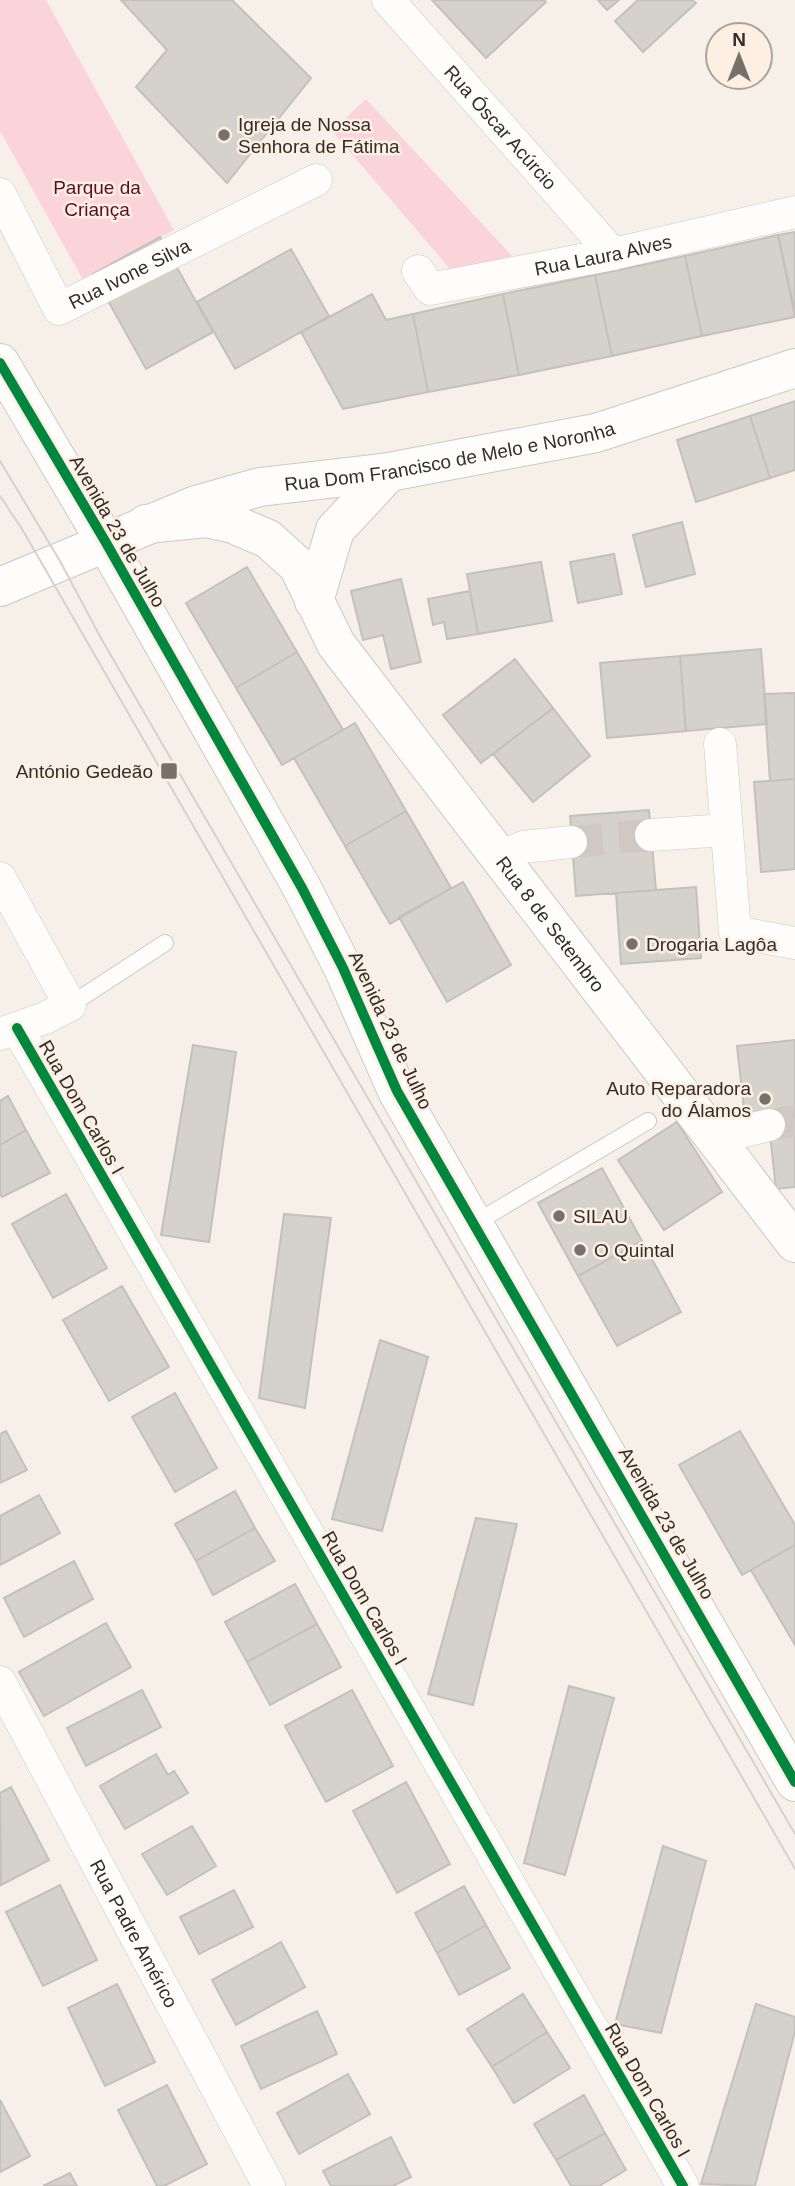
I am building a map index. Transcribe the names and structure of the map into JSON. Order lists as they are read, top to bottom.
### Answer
{
  "streets": {
    "street": [
      "Rua Óscar Acúrcio",
      "Rua Laura Alves",
      "Rua Ivone Silva",
      "Rua Dom Francisco de Melo e Noronha",
      "Avenida 23 de Julho",
      "Rua 8 de Setembro",
      "Rua Dom Carlos I",
      "Rua Padre Américo"
    ]
  },
  "crossings": [
    ["Rua Óscar Acúrcio", "Rua Laura Alves"],
    ["Rua Dom Francisco de Melo e Noronha", "Avenida 23 de Julho"],
    ["Rua Dom Francisco de Melo e Noronha", "Rua 8 de Setembro"]
  ],
  "parks": ["Parque da Criança"],
  "places": {
    "other": [
      "Igreja de Nossa Senhora de Fátima",
      "Drogaria Lagôa",
      "Auto Reparadora do Álamos",
      "SILAU",
      "O Quintal"
    ],
    "transit": ["António Gedeão"]
  },
  "north": "top"
}
